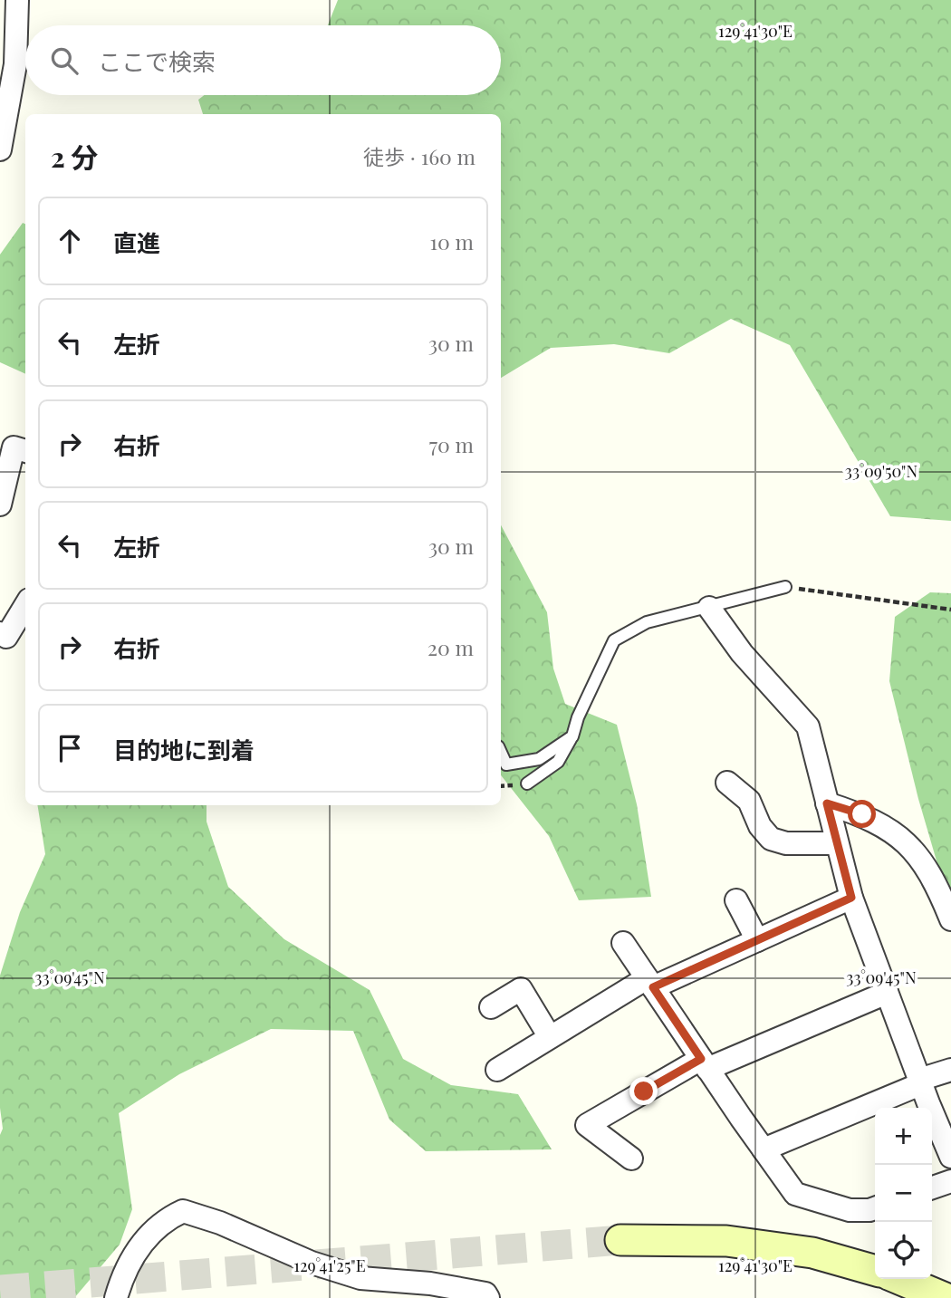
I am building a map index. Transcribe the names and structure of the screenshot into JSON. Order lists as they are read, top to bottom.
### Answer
{
  "page": {
    "search": "ここで検索",
    "heading": ["2 分", "徒歩 · 160 m"],
    "list": [
      ["直進", "10 m"],
      ["左折", "30 m"],
      ["右折", "70 m"],
      ["左折", "30 m"],
      ["右折", "20 m"],
      "目的地に到着"
    ],
    "map_buttons": ["+", "−"]
  },
  "coordinates": [
    "129°41'30\"E",
    "33°09'50\"N",
    "33°09'45\"N",
    "129°41'25\"E"
  ]
}
